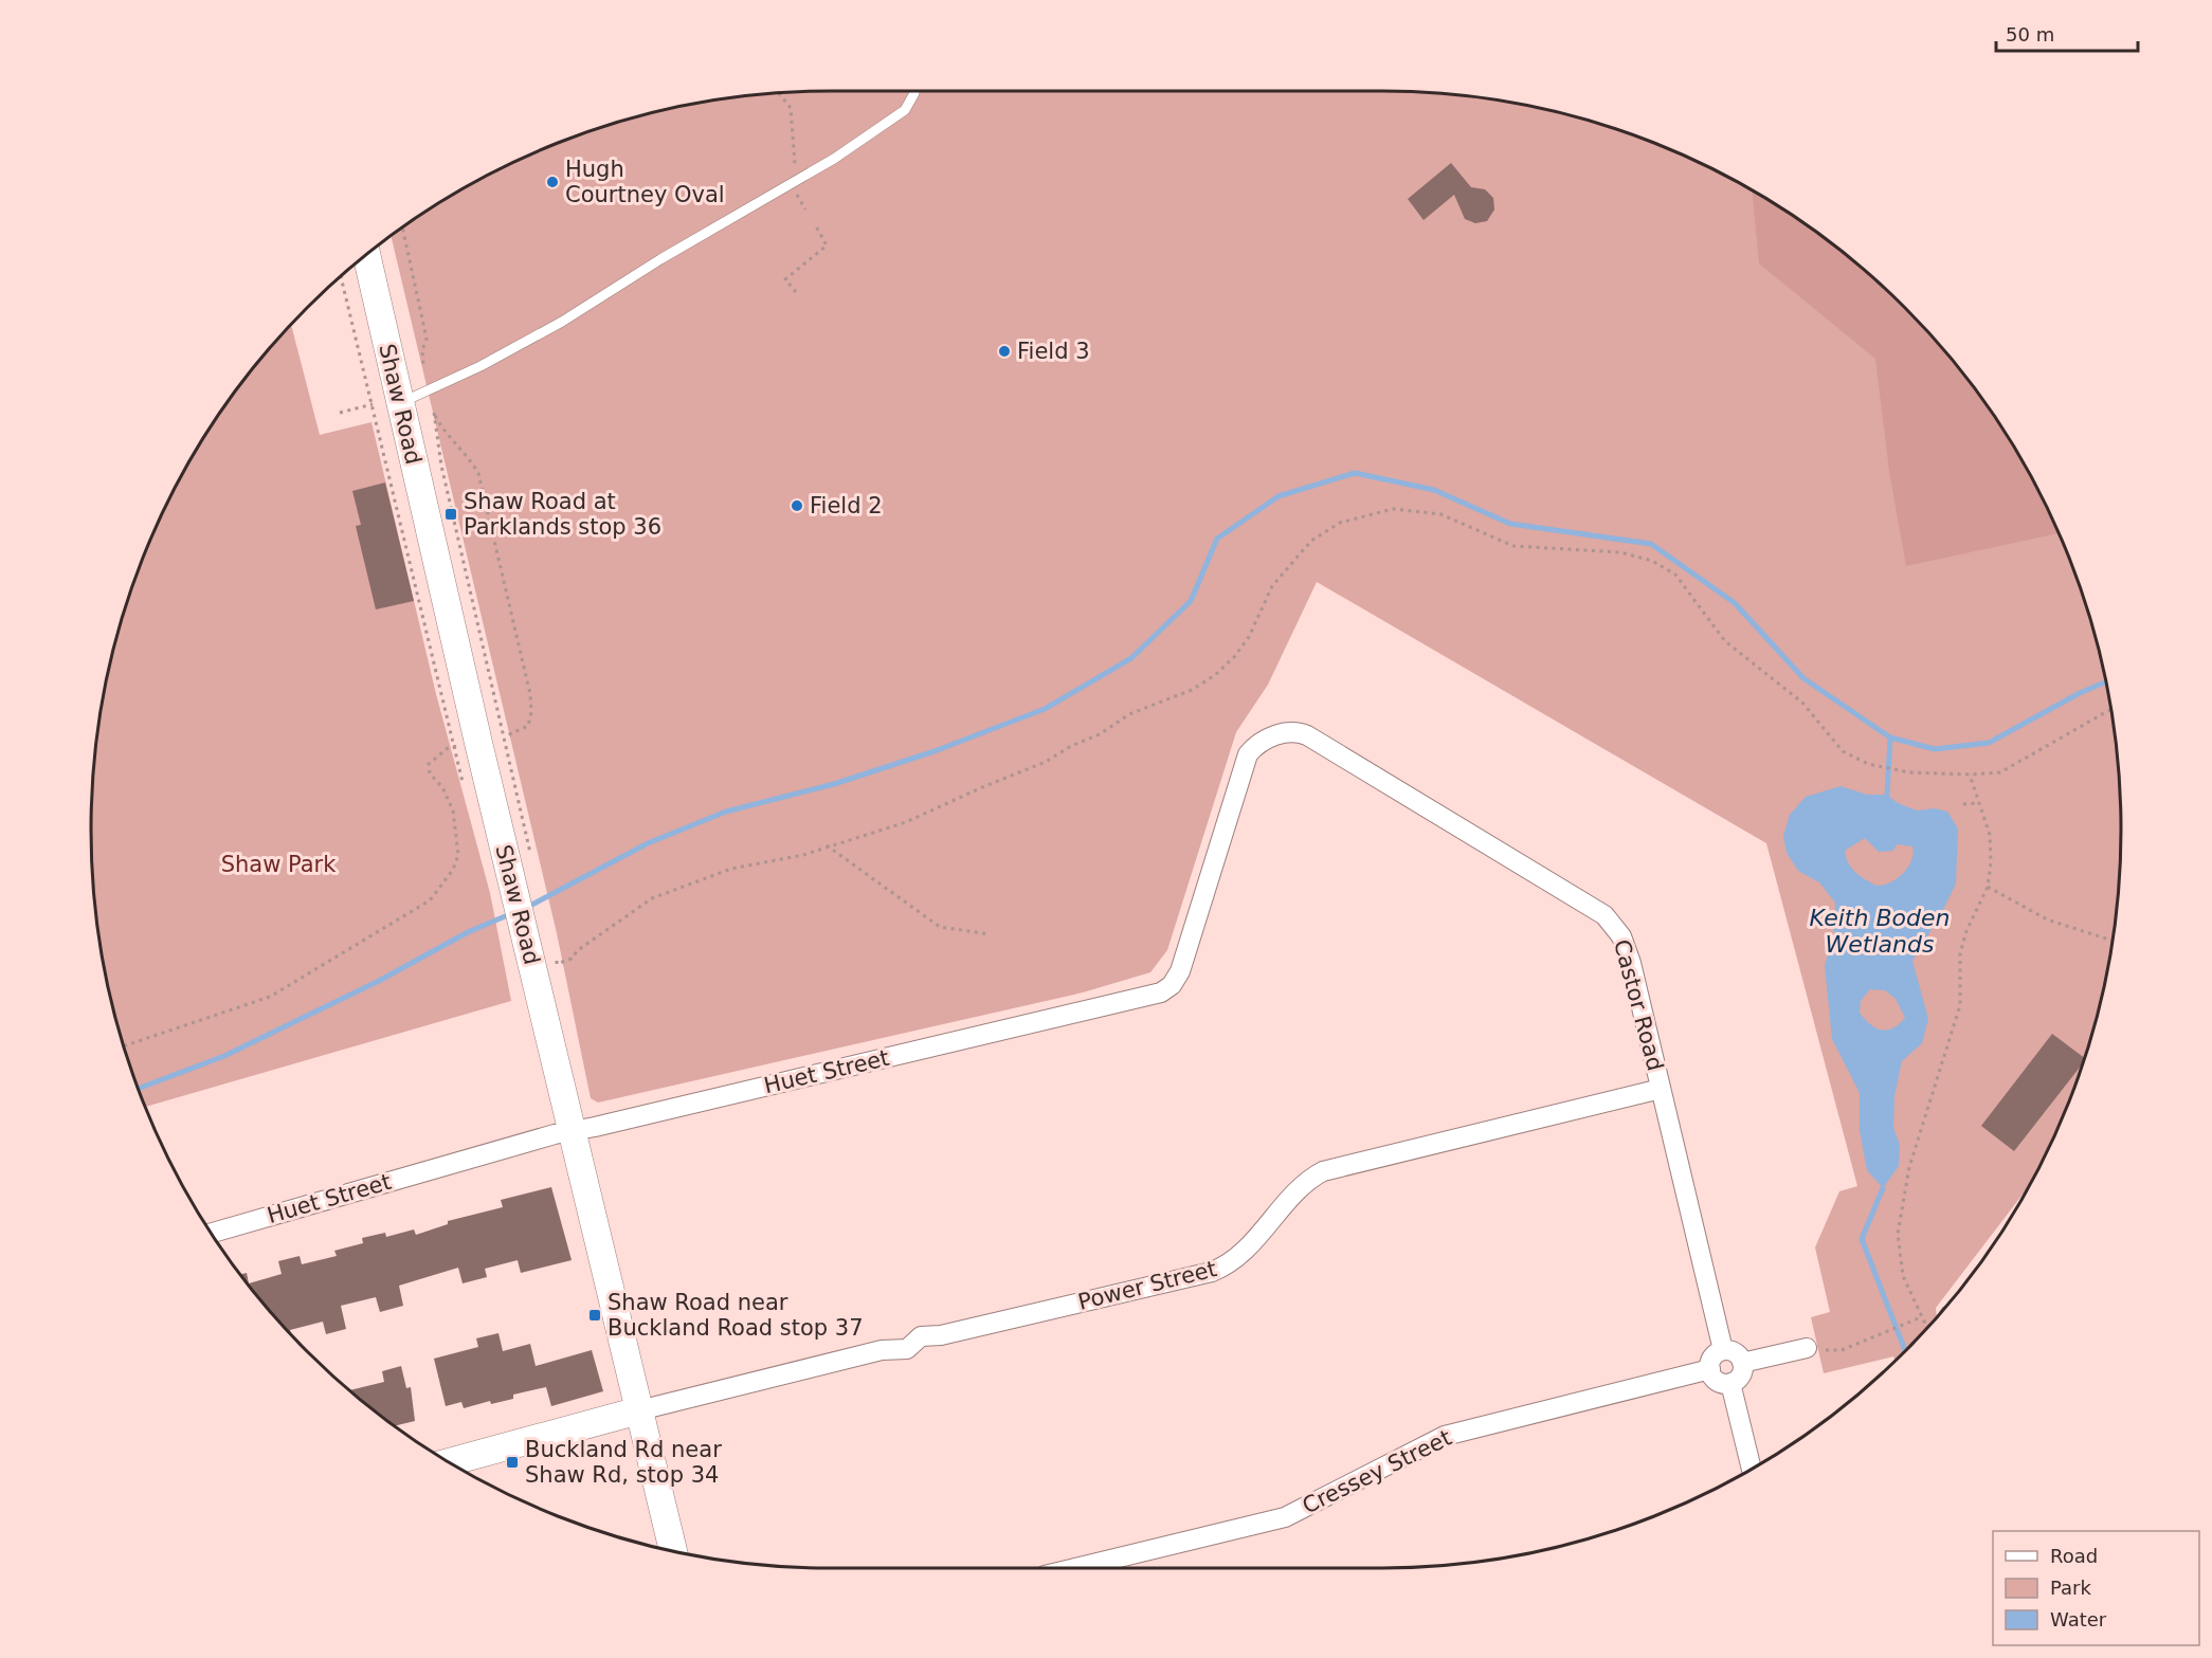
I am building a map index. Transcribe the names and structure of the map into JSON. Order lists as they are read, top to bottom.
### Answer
{
  "streets": {
    "street": [
      "Shaw Road",
      "Castor Road",
      "Huet Street",
      "Power Street",
      "Cressey Street"
    ]
  },
  "crossings": [
    ["Shaw Road", "Huet Street"],
    ["Shaw Road", "Power Street"],
    ["Castor Road", "Huet Street"],
    ["Castor Road", "Power Street"],
    ["Castor Road", "Cressey Street"]
  ],
  "water": ["Keith Boden Wetlands"],
  "parks": ["Shaw Park"],
  "places": {
    "other": ["Hugh Courtney Oval", "Field 3", "Field 2"],
    "transit": ["Shaw Road at Parklands stop 36", "Shaw Road near Buckland Road stop 37", "Buckland Rd near Shaw Rd, stop 34"]
  },
  "legend": ["Road", "Park", "Water"],
  "scale_bar": "50 m"
}
